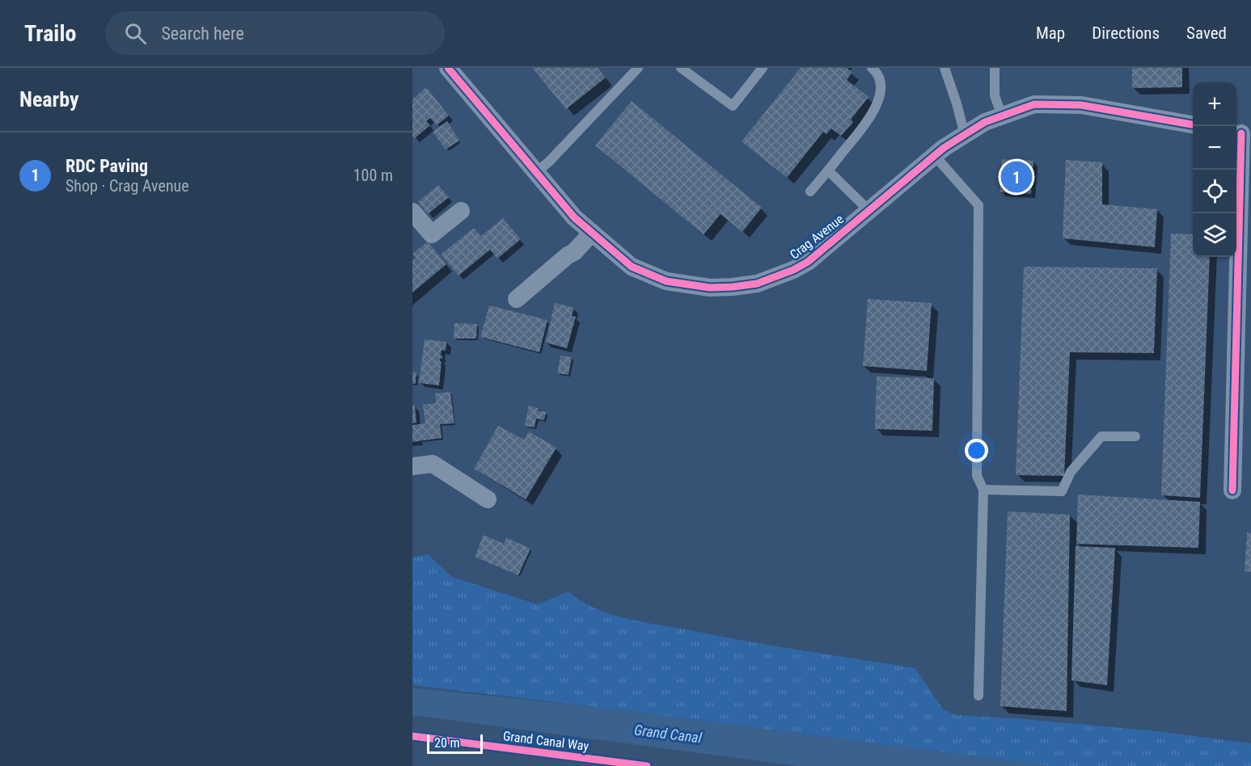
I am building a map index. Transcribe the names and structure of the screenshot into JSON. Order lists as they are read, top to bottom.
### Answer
{
  "streets": {
    "street": ["Crag Avenue"],
    "cycle path": ["Grand Canal Way"]
  },
  "water": ["Grand Canal"],
  "scale_bar": "20 m",
  "page": {
    "header": "Trailo",
    "search": "Search here",
    "nav": ["Map", "Directions", "Saved"],
    "heading": "Nearby",
    "map_buttons": ["+", "−"],
    "list": [
      {
        "mark": "1",
        "name": "RDC Paving",
        "note": "Shop · Crag Avenue",
        "value": "100 m"
      }
    ],
    "pins": "1",
    "scale": "20 m"
  }
}
